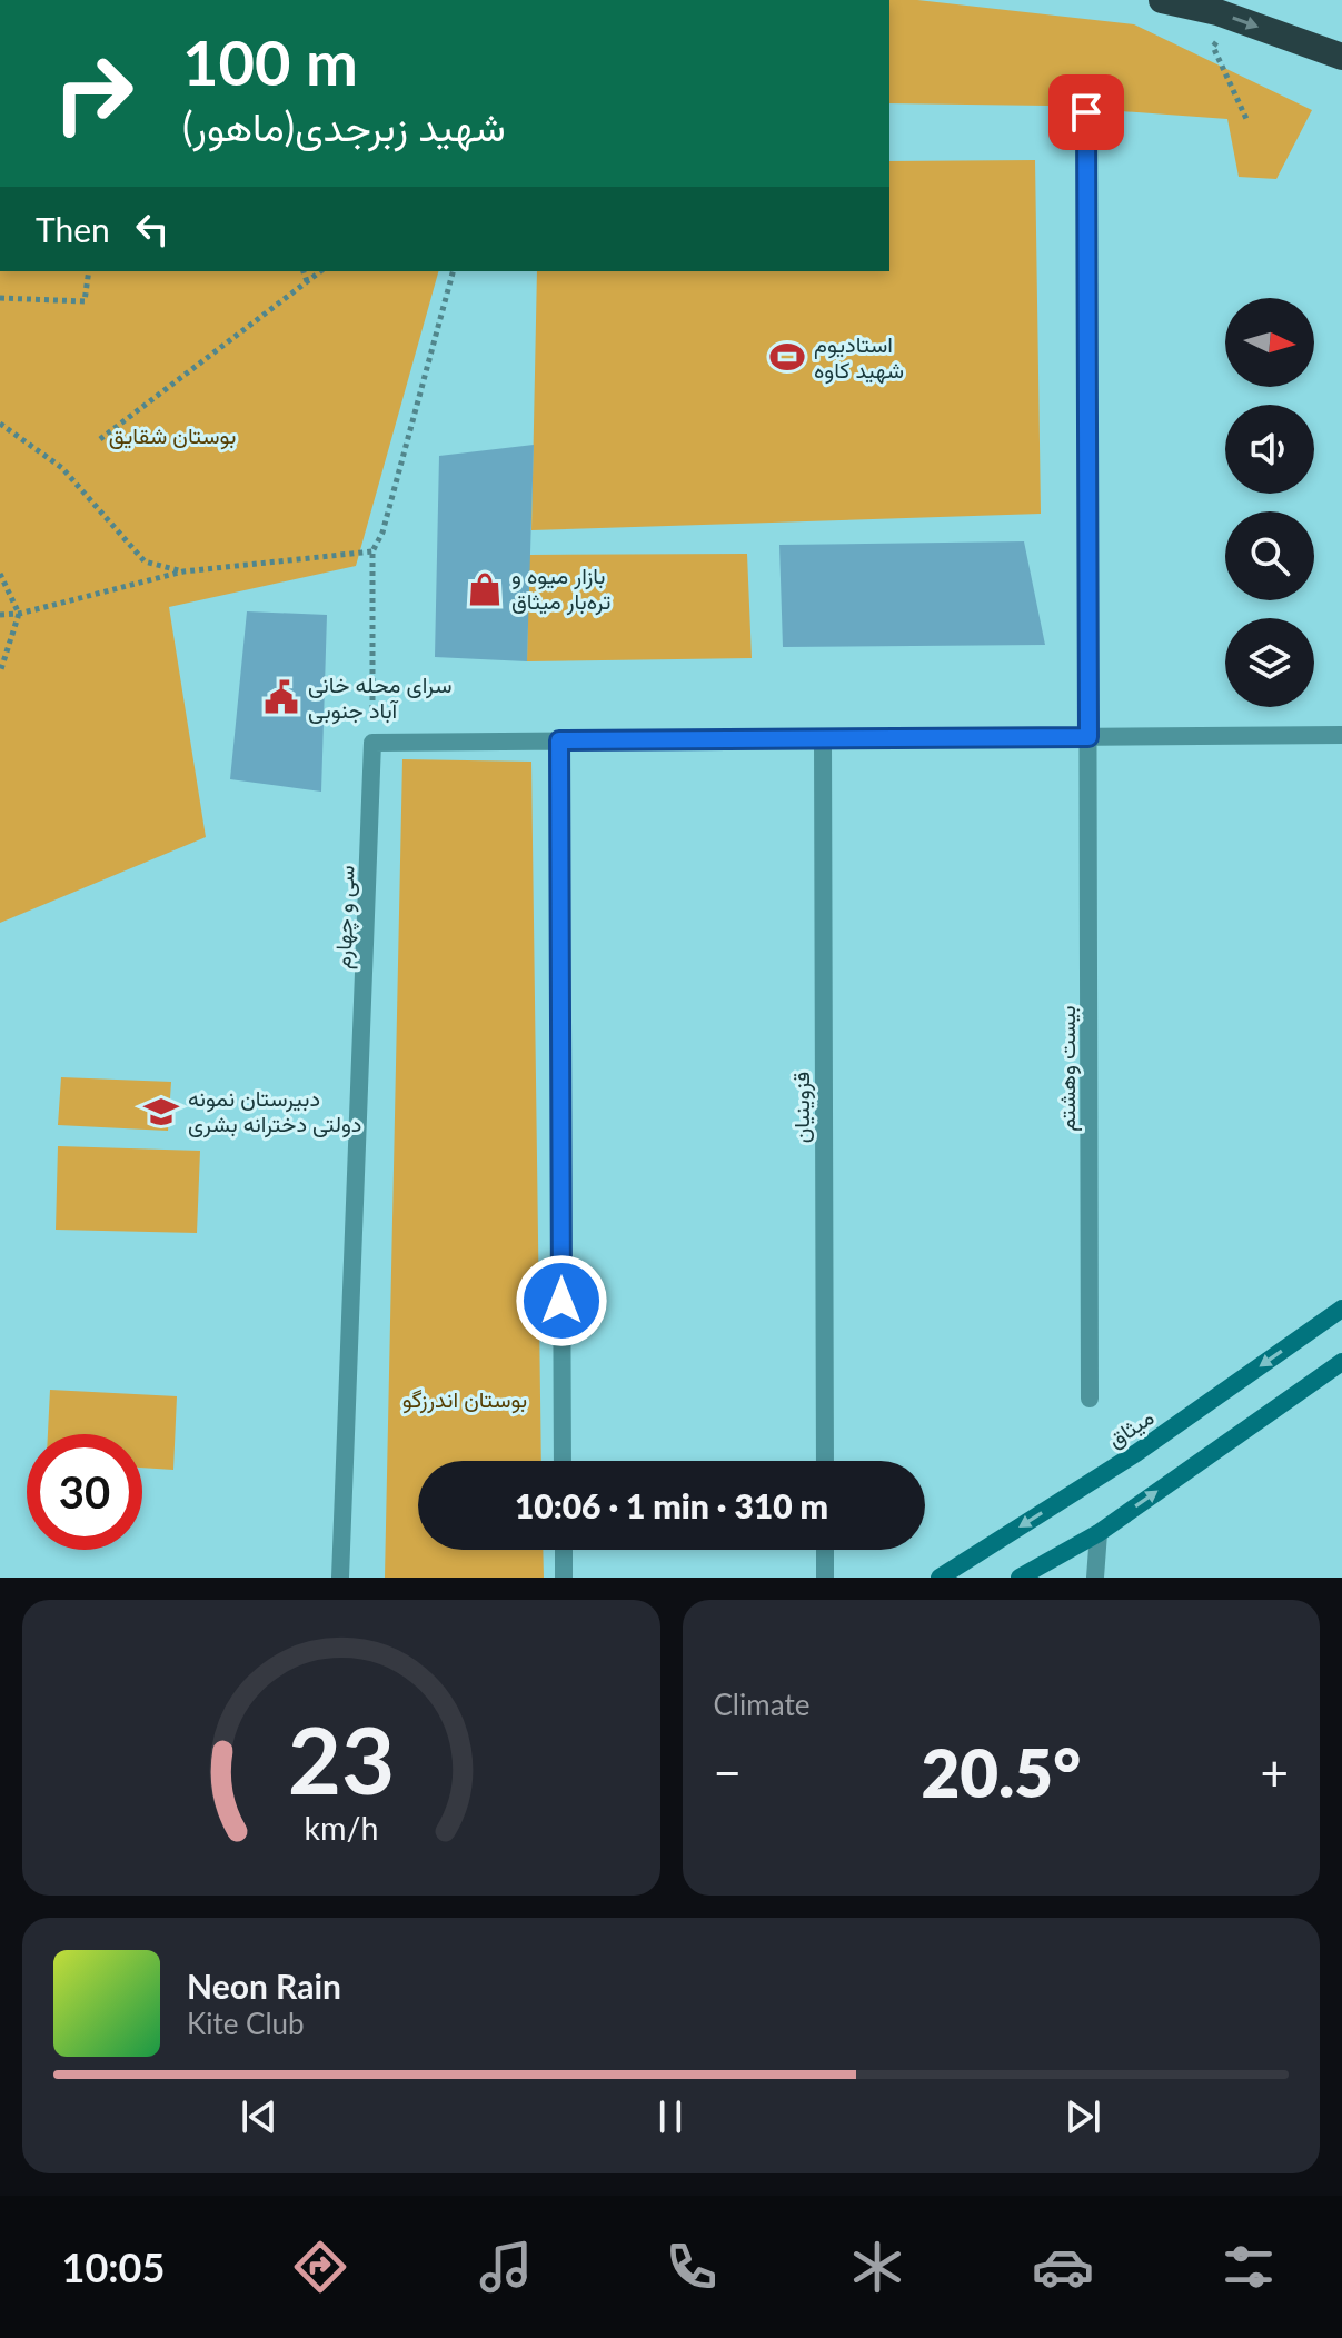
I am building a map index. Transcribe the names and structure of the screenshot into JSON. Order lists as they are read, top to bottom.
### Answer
{
  "streets": {
    "street": [
      "سی و چهارم",
      "بیست وهشتم",
      "قزوینیان",
      "میثاق"
    ]
  },
  "parks": ["بوستان شقایق", "بوستان اندرزگو"],
  "places": {
    "sports": ["استادیوم شهید کاوه"],
    "shop": ["بازار میوه و تره‌بار میثاق"],
    "public building": ["سرای محله خانی آباد جنوبی"],
    "school or university": ["دبیرستان نمونه دولتی دخترانه بشری"]
  },
  "north": "right",
  "page": {
    "turn": ["100 m", "شهید زبرجدی(ماهور)"],
    "then": "Then",
    "limit": "30",
    "trip": "10:06 · 1 min · 310 m",
    "tile": "Climate",
    "heat": ["−", "20.5°", "+"],
    "song": ["Neon Rain", "Kite Club"],
    "tabs": "10:05",
    "gauge": ["23", "km/h"]
  }
}
